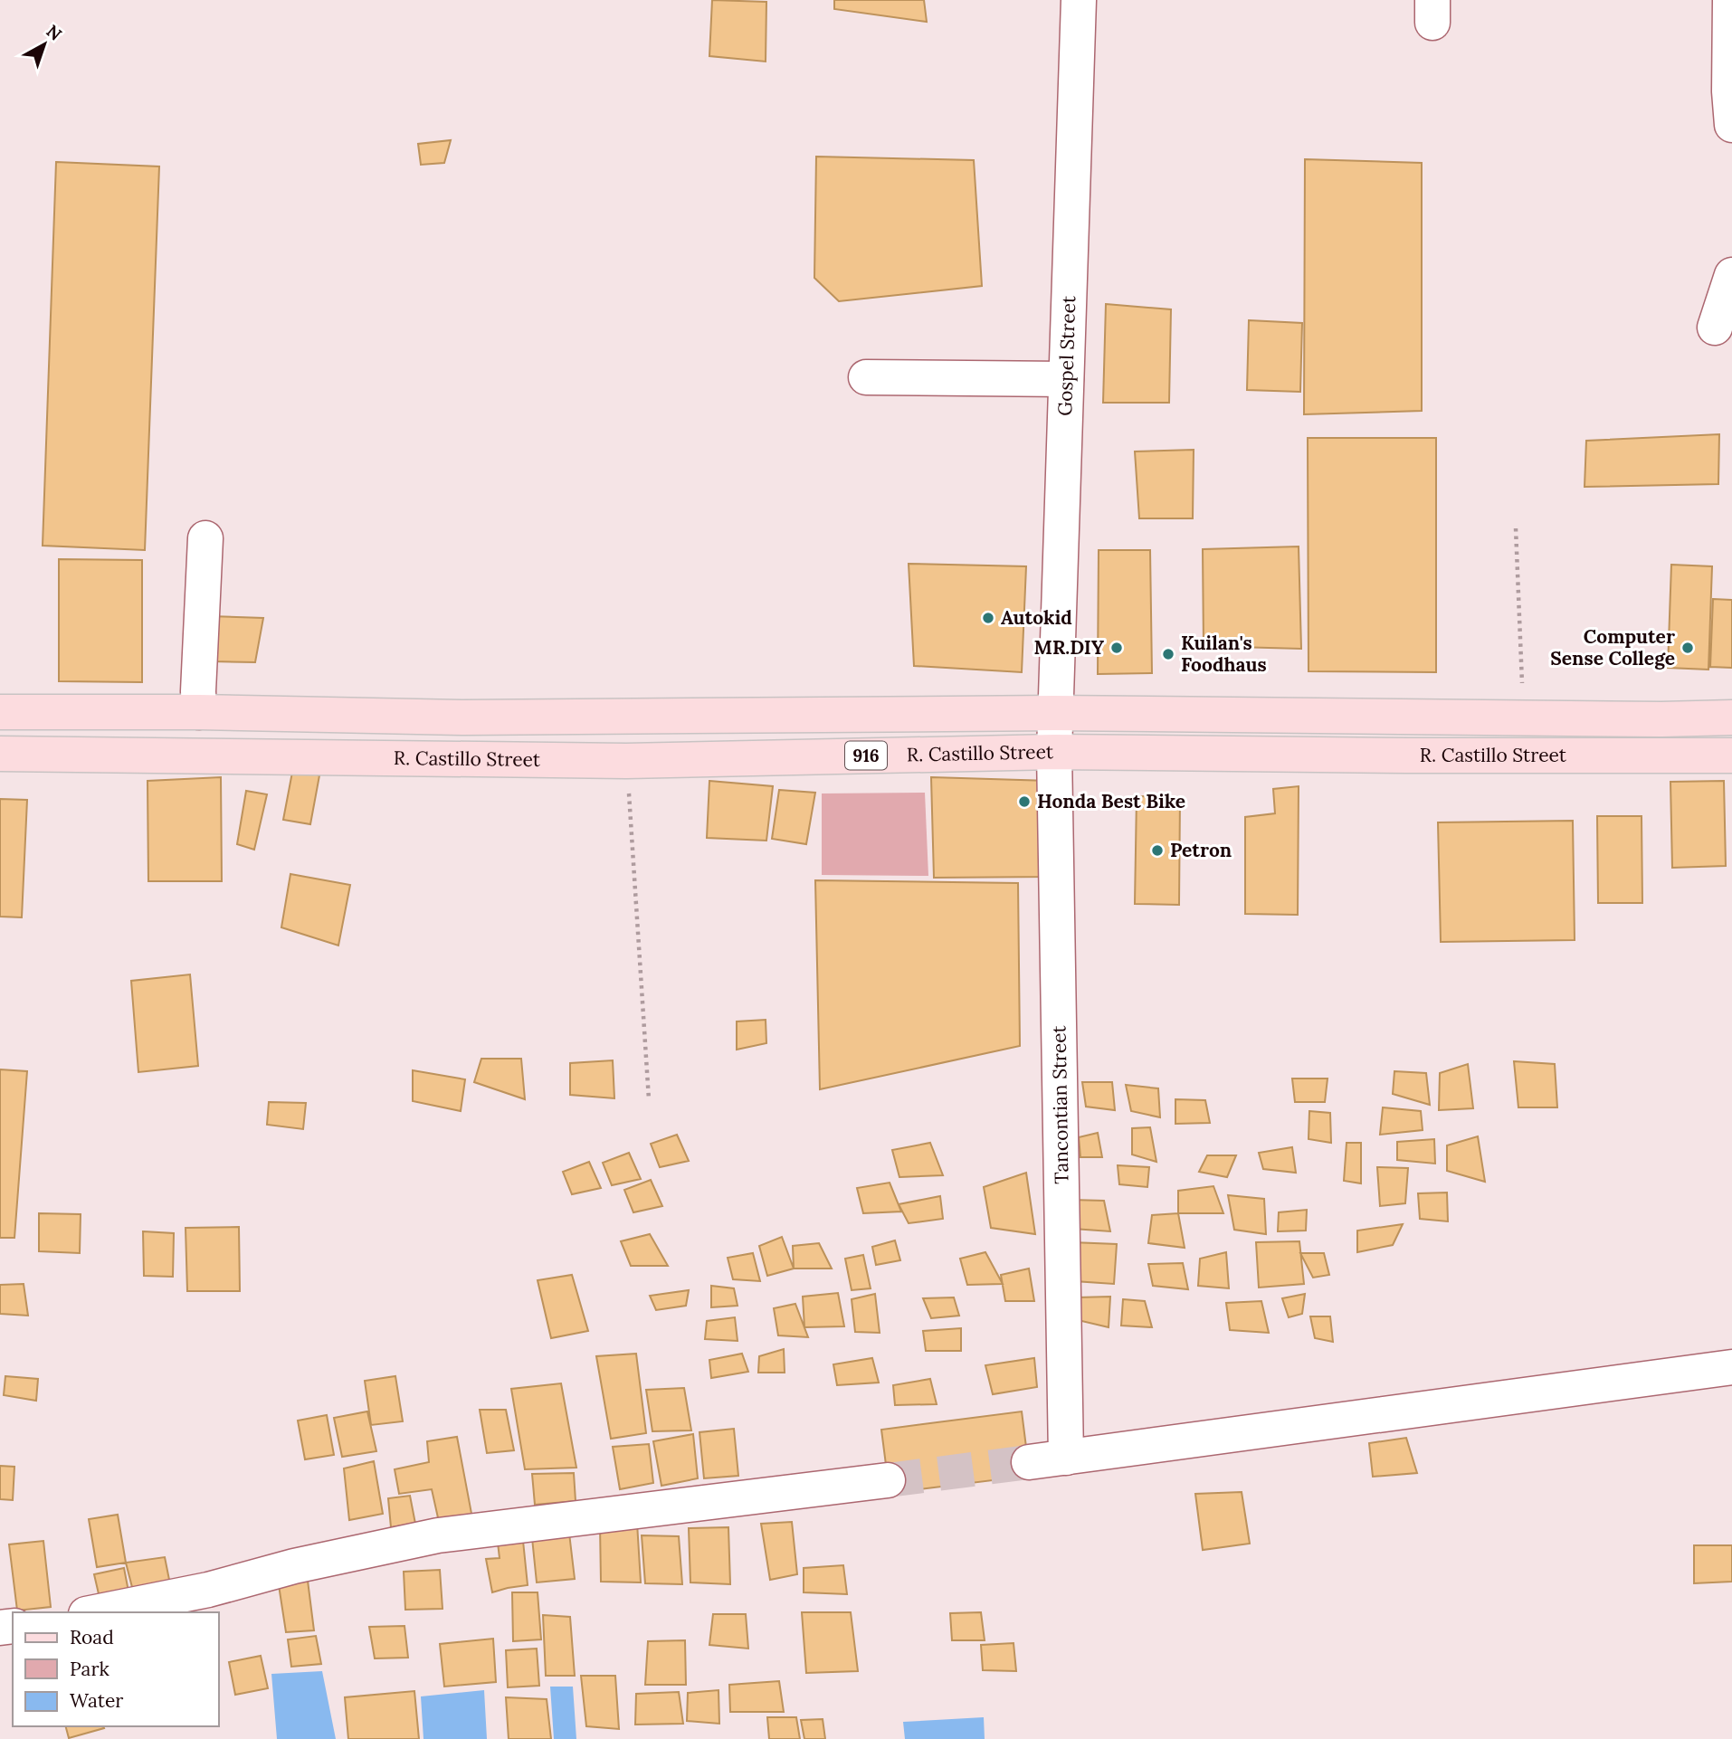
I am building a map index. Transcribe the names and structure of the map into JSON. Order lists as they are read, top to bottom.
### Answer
{
  "streets": {
    "main road": ["R. Castillo Street", "916"],
    "street": ["Gospel Street", "Tancontian Street"]
  },
  "crossings": [
    ["Gospel Street", "R. Castillo Street"],
    ["Gospel Street", "Tancontian Street"],
    ["R. Castillo Street", "Tancontian Street"]
  ],
  "places": [
    "Autokid",
    "MR.DIY",
    "Computer Sense College",
    "Kuilan's Foodhaus",
    "Honda Best Bike",
    "Petron"
  ],
  "legend": ["Road", "Park", "Water"],
  "north": "top right"
}
